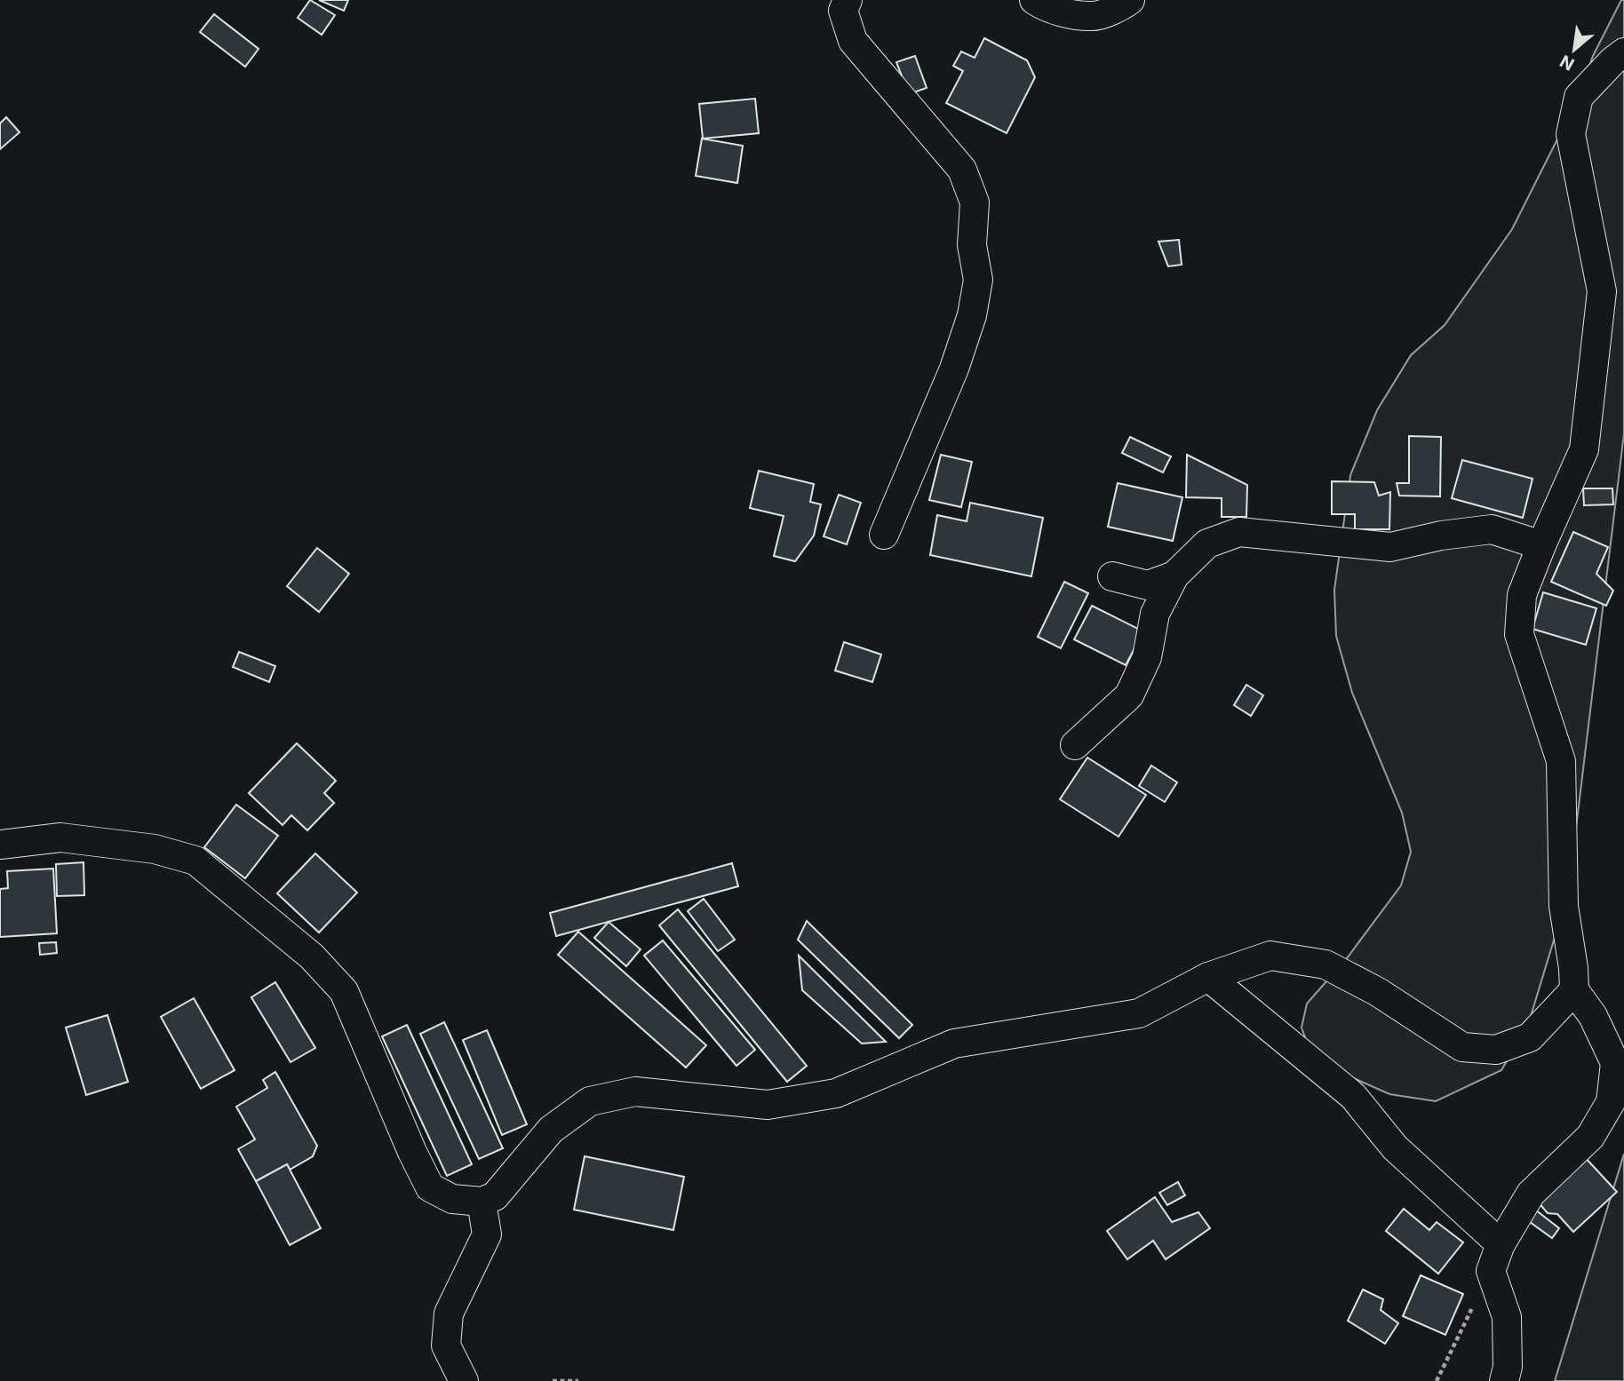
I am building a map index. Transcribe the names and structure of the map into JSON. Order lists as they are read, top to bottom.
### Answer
{
  "north": "bottom left"
}
